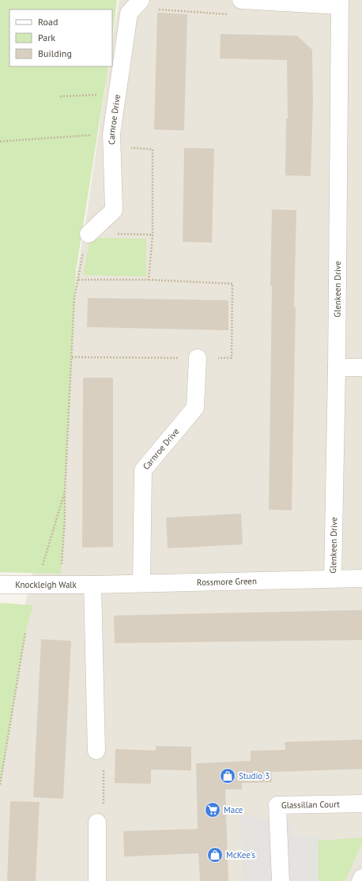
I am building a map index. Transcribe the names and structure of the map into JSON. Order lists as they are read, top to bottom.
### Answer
{
  "streets": {
    "street": [
      "Carnroe Drive",
      "Glenkeen Drive",
      "Rossmore Green",
      "Knockleigh Walk",
      "Glassillan Court"
    ]
  },
  "crossings": [
    ["Carnroe Drive", "Rossmore Green"],
    ["Glenkeen Drive", "Rossmore Green"],
    ["Rossmore Green", "Knockleigh Walk"]
  ],
  "places": {
    "shop": ["Studio 3", "McKee's"],
    "supermarket": ["Mace"]
  },
  "legend": ["Road", "Park", "Building"]
}
